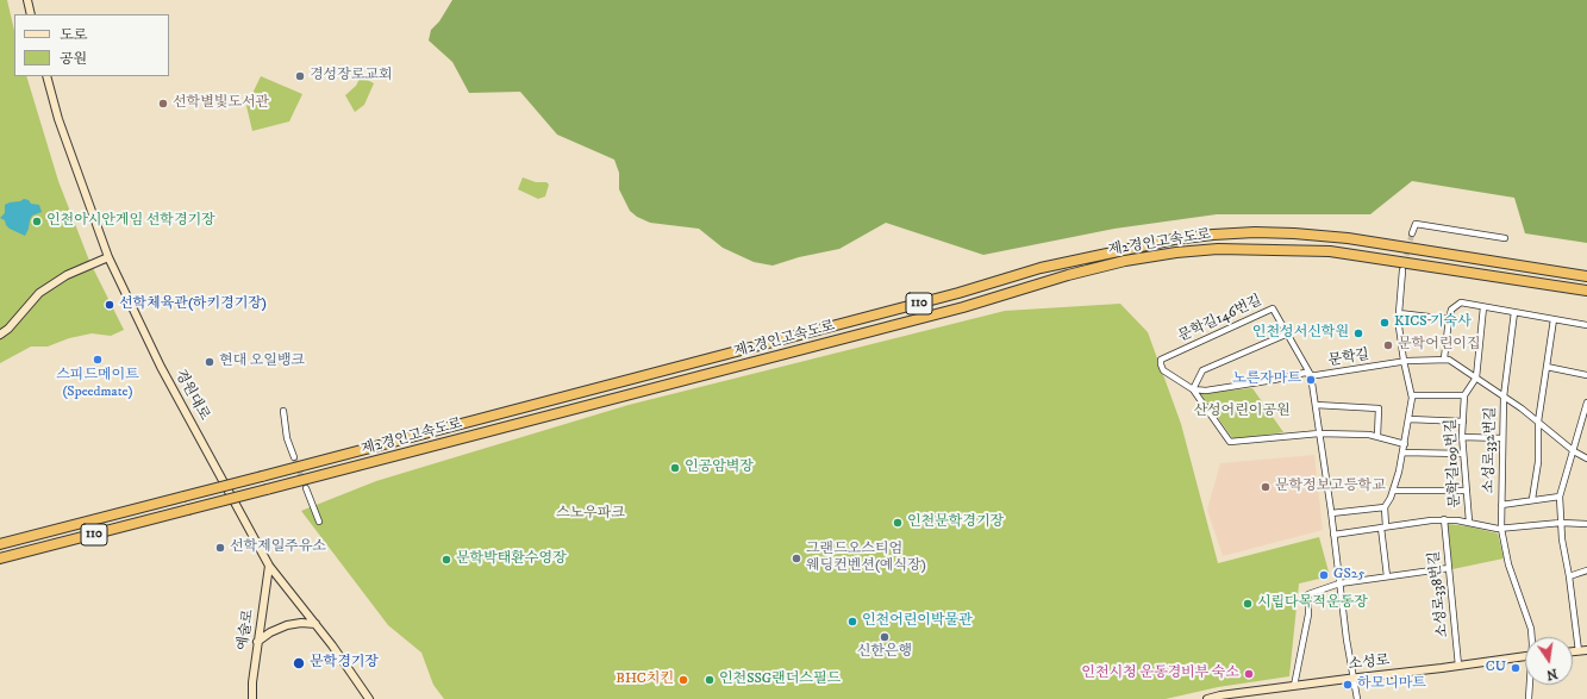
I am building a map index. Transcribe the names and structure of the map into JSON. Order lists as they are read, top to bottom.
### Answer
{
  "streets": {
    "highway": ["제2경인고속도로", "110"],
    "main road": ["경원대로", "예술로", "소성로"],
    "street": [
      "문학길146번길",
      "문학길",
      "소성로332번길",
      "문학길109번길",
      "소성로338번길"
    ]
  },
  "crossings": [
    ["문학길146번길", "문학길"],
    ["문학길146번길", "소성로"],
    ["문학길", "소성로332번길"],
    ["경원대로", "예술로"],
    ["소성로338번길", "소성로"]
  ],
  "parks": ["산성어린이공원", "스노우파크"],
  "places": [
    "경성장로교회",
    "선학별빛도서관",
    "인천아시안게임 선학경기장",
    "선학체육관(하키경기장)",
    "KICS 기숙사",
    "인천성서신학원",
    "문학어린이집",
    "스피드메이트 (Speedmate)",
    "현대 오일뱅크",
    "노른자마트",
    "인공암벽장",
    "문학정보고등학교",
    "인천문학경기장",
    "선학제일주유소",
    "그랜드오스티엄 웨딩컨벤션(예식장)",
    "문학박태환수영장",
    "GS25",
    "시립다목적운동장",
    "인천어린이박물관",
    "신한은행",
    "문학경기장",
    "CU",
    "인천시청 운동경비부 숙소",
    "BHC치킨",
    "인천SSG랜더스필드",
    "하모니마트"
  ],
  "legend": ["도로", "공원"],
  "north": "bottom"
}
